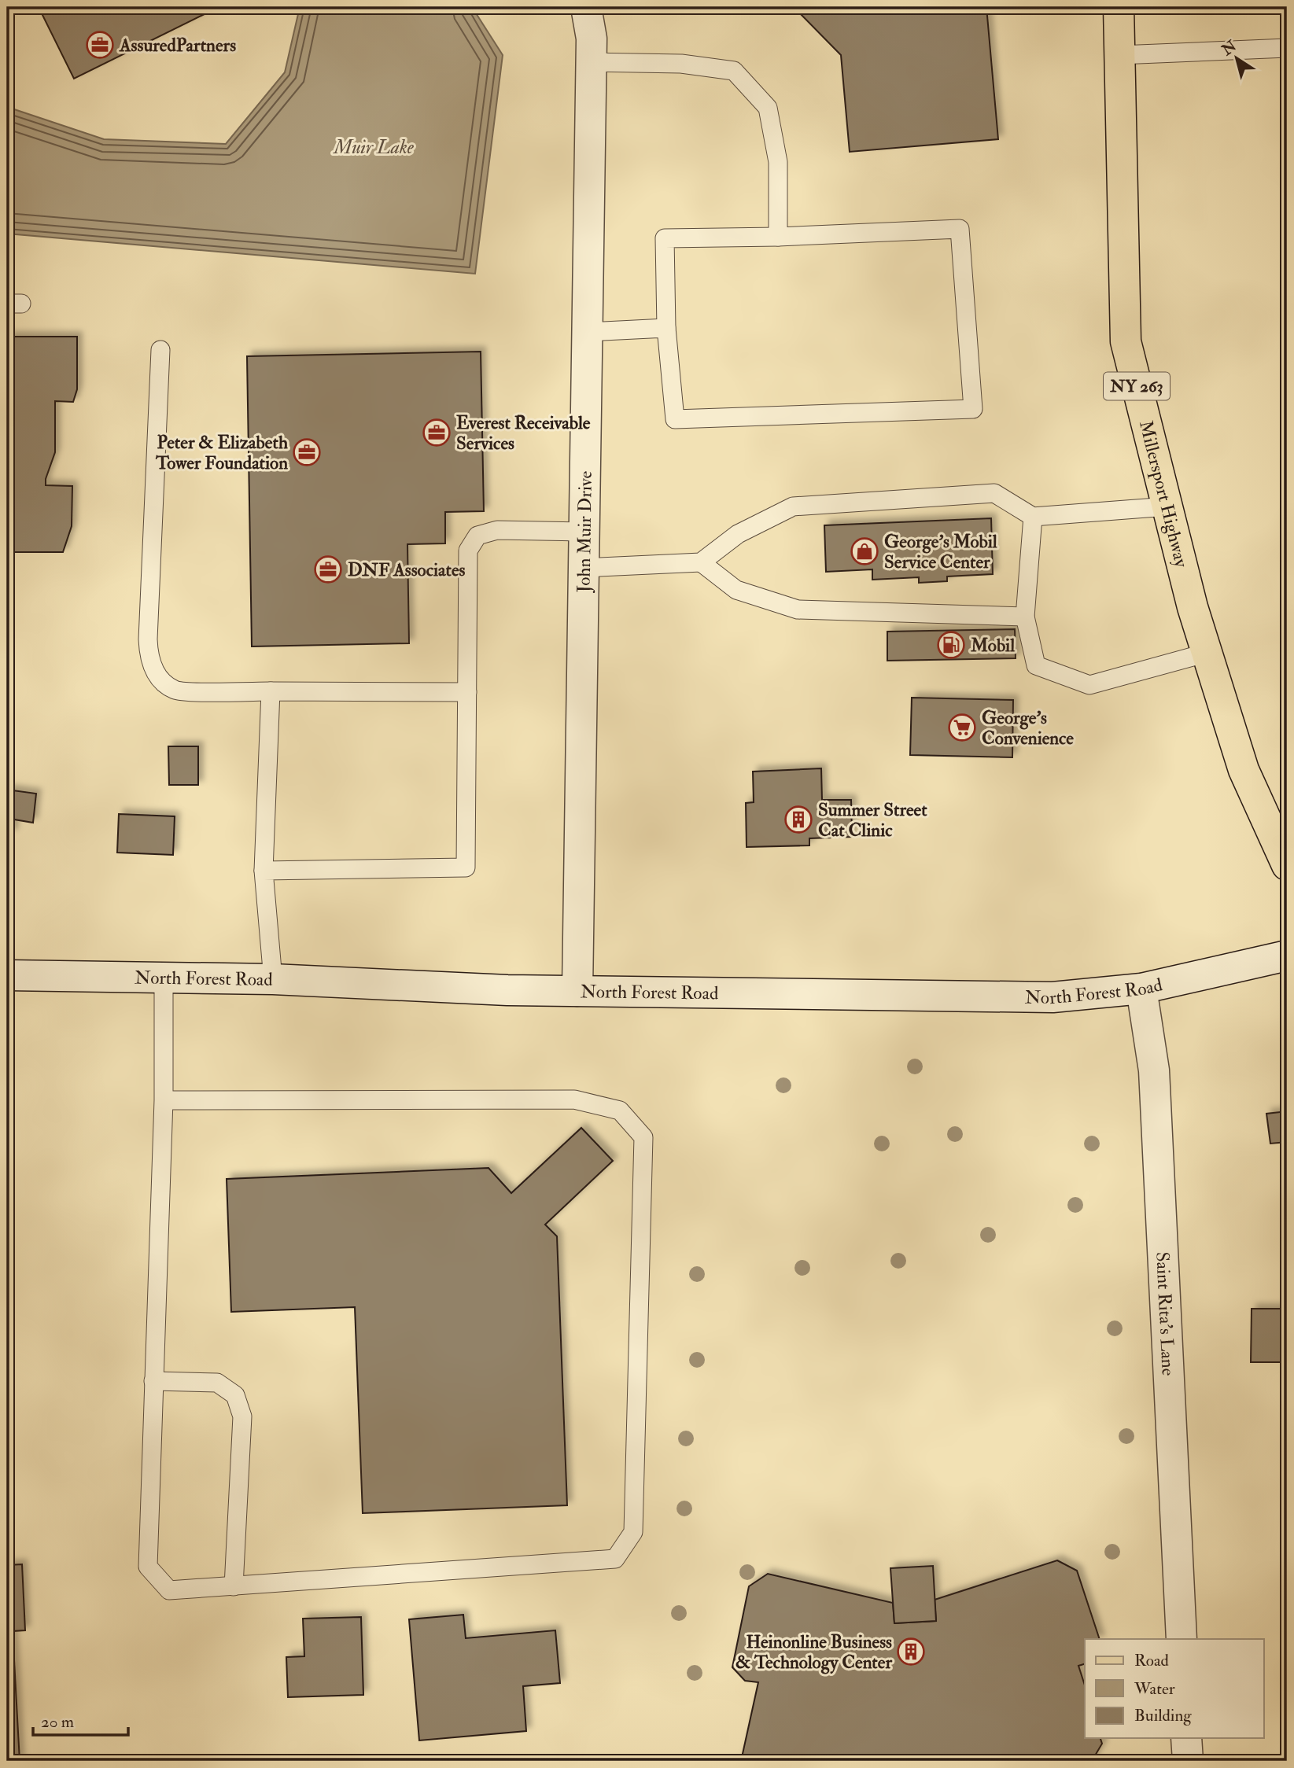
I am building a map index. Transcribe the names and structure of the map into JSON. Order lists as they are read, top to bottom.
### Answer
{
  "streets": {
    "main road": ["NY 263", "Millersport Highway"],
    "street": ["John Muir Drive", "North Forest Road", "Saint Rita's Lane"]
  },
  "crossings": [
    ["John Muir Drive", "North Forest Road"],
    ["North Forest Road", "Saint Rita's Lane"]
  ],
  "water": ["Muir Lake"],
  "places": {
    "office": [
      "AssuredPartners",
      "Everest Receivable Services",
      "Peter & Elizabeth Tower Foundation",
      "DNF Associates"
    ],
    "shop": ["George's Mobil Service Center"],
    "fuel station": ["Mobil"],
    "supermarket": ["George's Convenience"],
    "building": ["Summer Street Cat Clinic", "Heinonline Business & Technology Center"]
  },
  "legend": ["Road", "Water", "Building"],
  "scale_bar": "20 m",
  "north": "top left"
}
